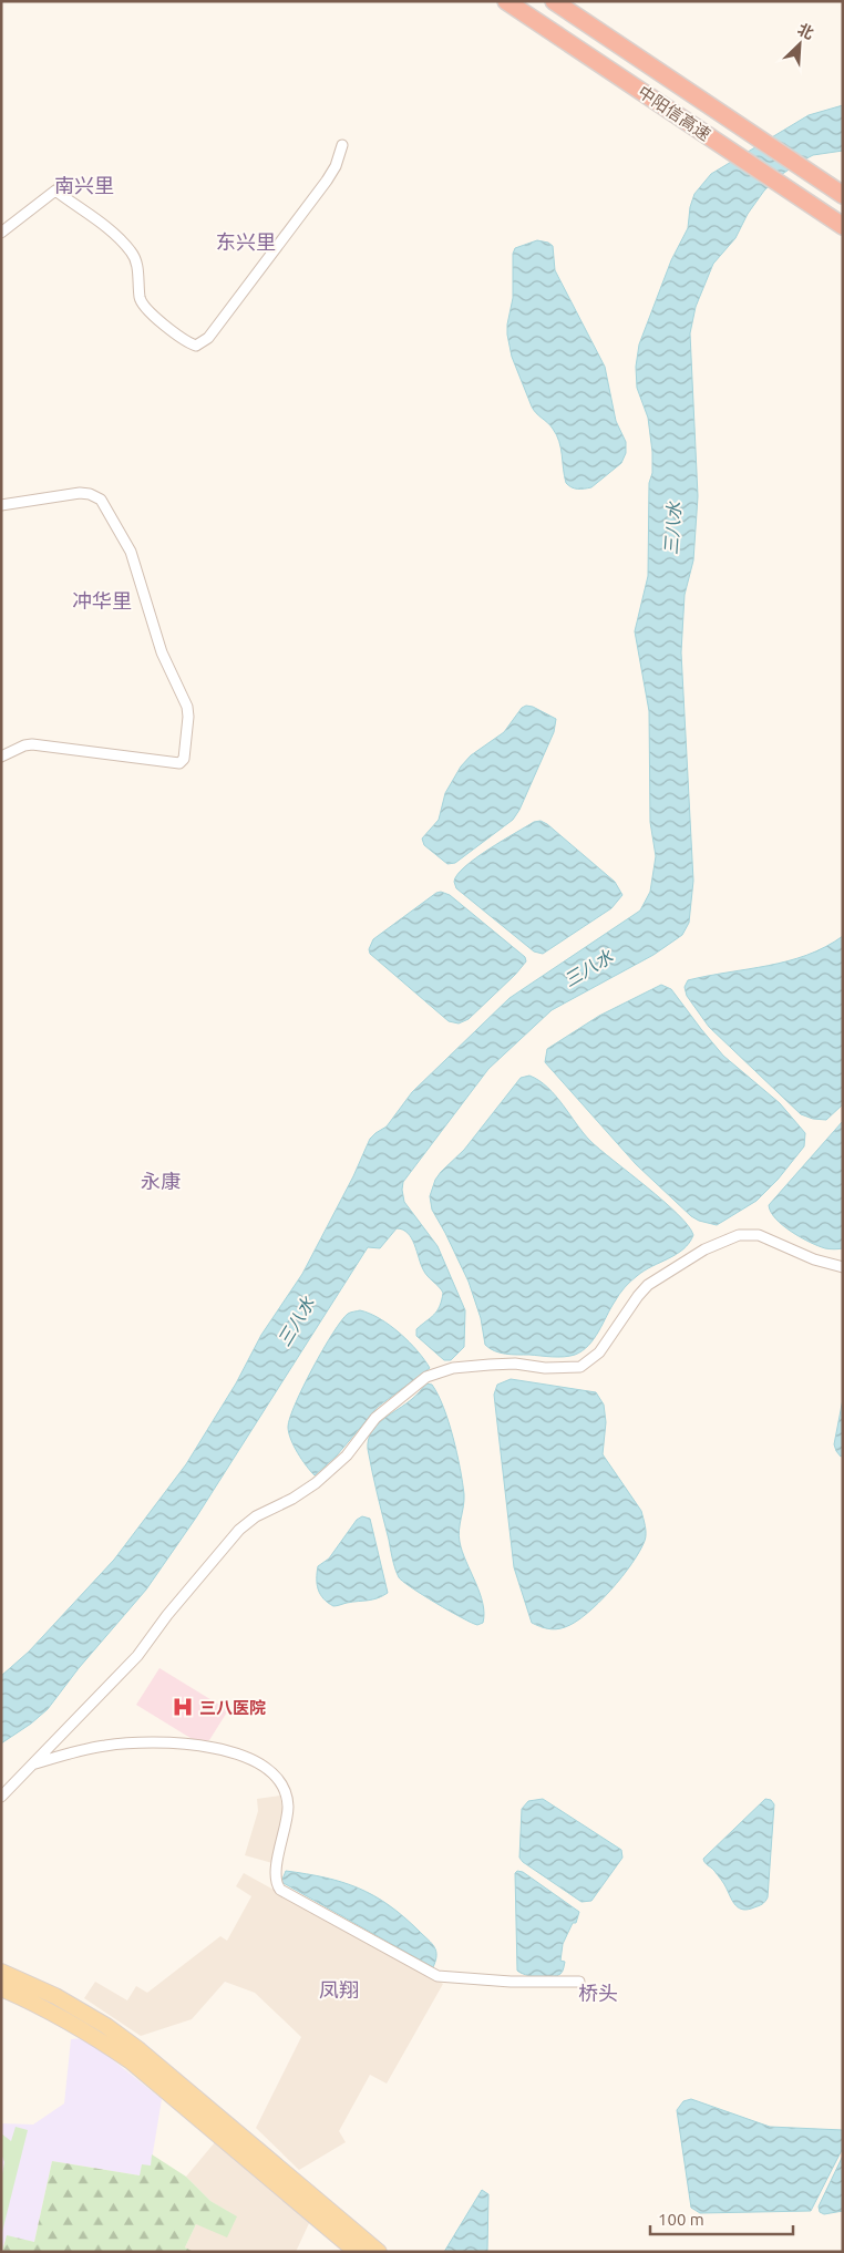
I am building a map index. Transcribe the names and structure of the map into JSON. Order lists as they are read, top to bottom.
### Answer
{
  "streets": {
    "highway": ["中阳信高速"]
  },
  "districts": [
    "南兴里",
    "东兴里",
    "冲华里",
    "永康",
    "凤翔",
    "桥头"
  ],
  "water": ["三八水"],
  "places": {
    "hospital": ["三八医院"]
  },
  "scale_bar": "100 m",
  "north": "top right"
}
